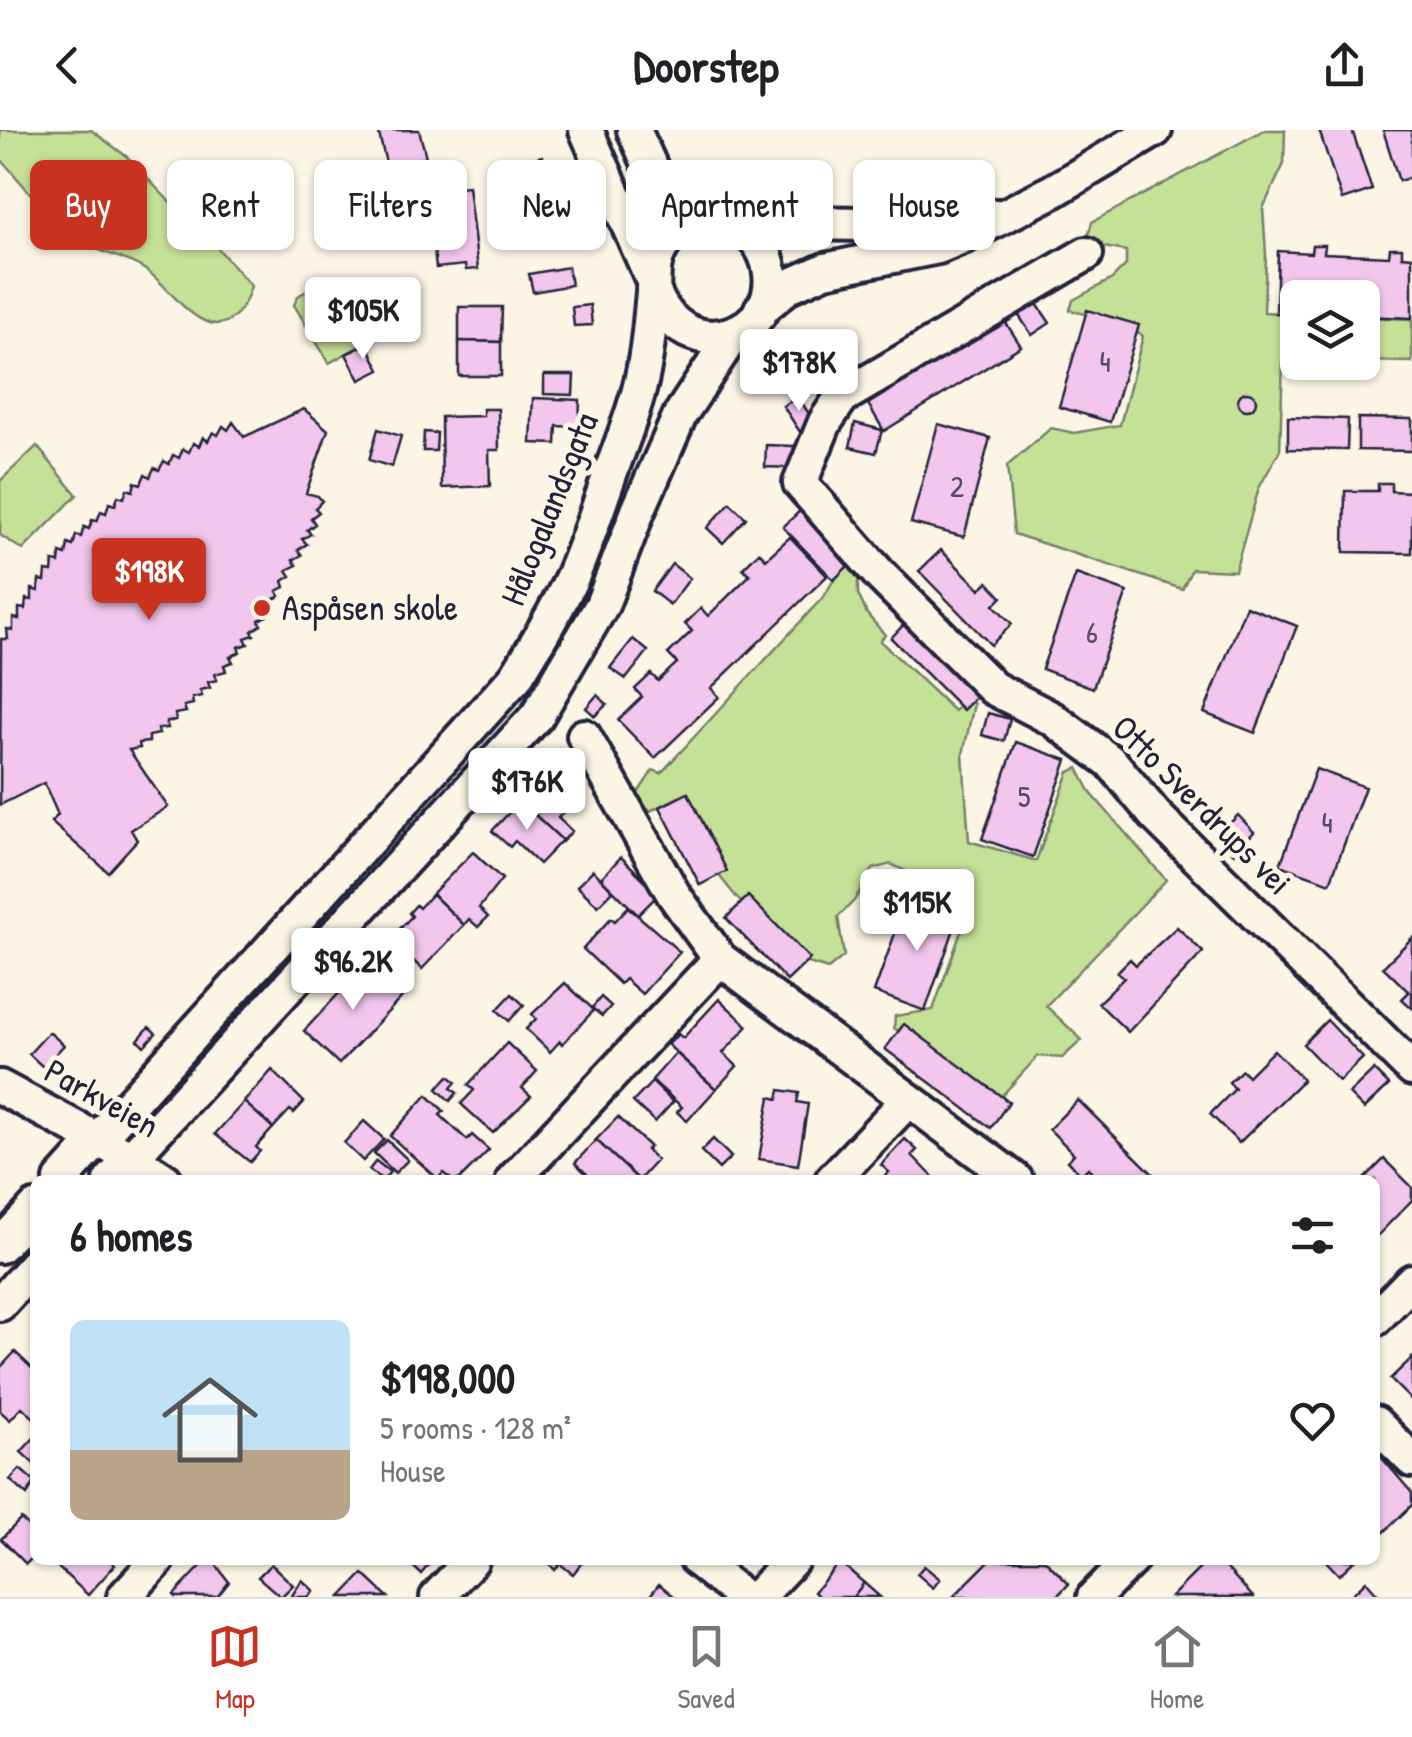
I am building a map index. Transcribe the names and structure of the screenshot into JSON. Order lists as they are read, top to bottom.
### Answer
{
  "streets": {
    "street": ["Hålogalandsgata", "Otto Sverdrups vei", "Parkveien"]
  },
  "crossings": [
    ["Hålogalandsgata", "Parkveien"]
  ],
  "places": ["Aspåsen skole"],
  "house_numbers": [
    "4",
    "2",
    "6",
    "5",
    "4"
  ],
  "page": {
    "header": "Doorstep",
    "chip": [
      "Buy",
      "Rent",
      "Filters",
      "New",
      "Apartment",
      "House"
    ],
    "price": [
      "$105K",
      "$178K",
      "$198K",
      "$176K",
      "$115K",
      "$96.2K"
    ],
    "heading": "6 homes",
    "list": [
      {
        "name": "$198,000",
        "note": "5 rooms · 128 m² · House"
      }
    ],
    "tabs": ["Map", "Saved", "Home"]
  }
}
